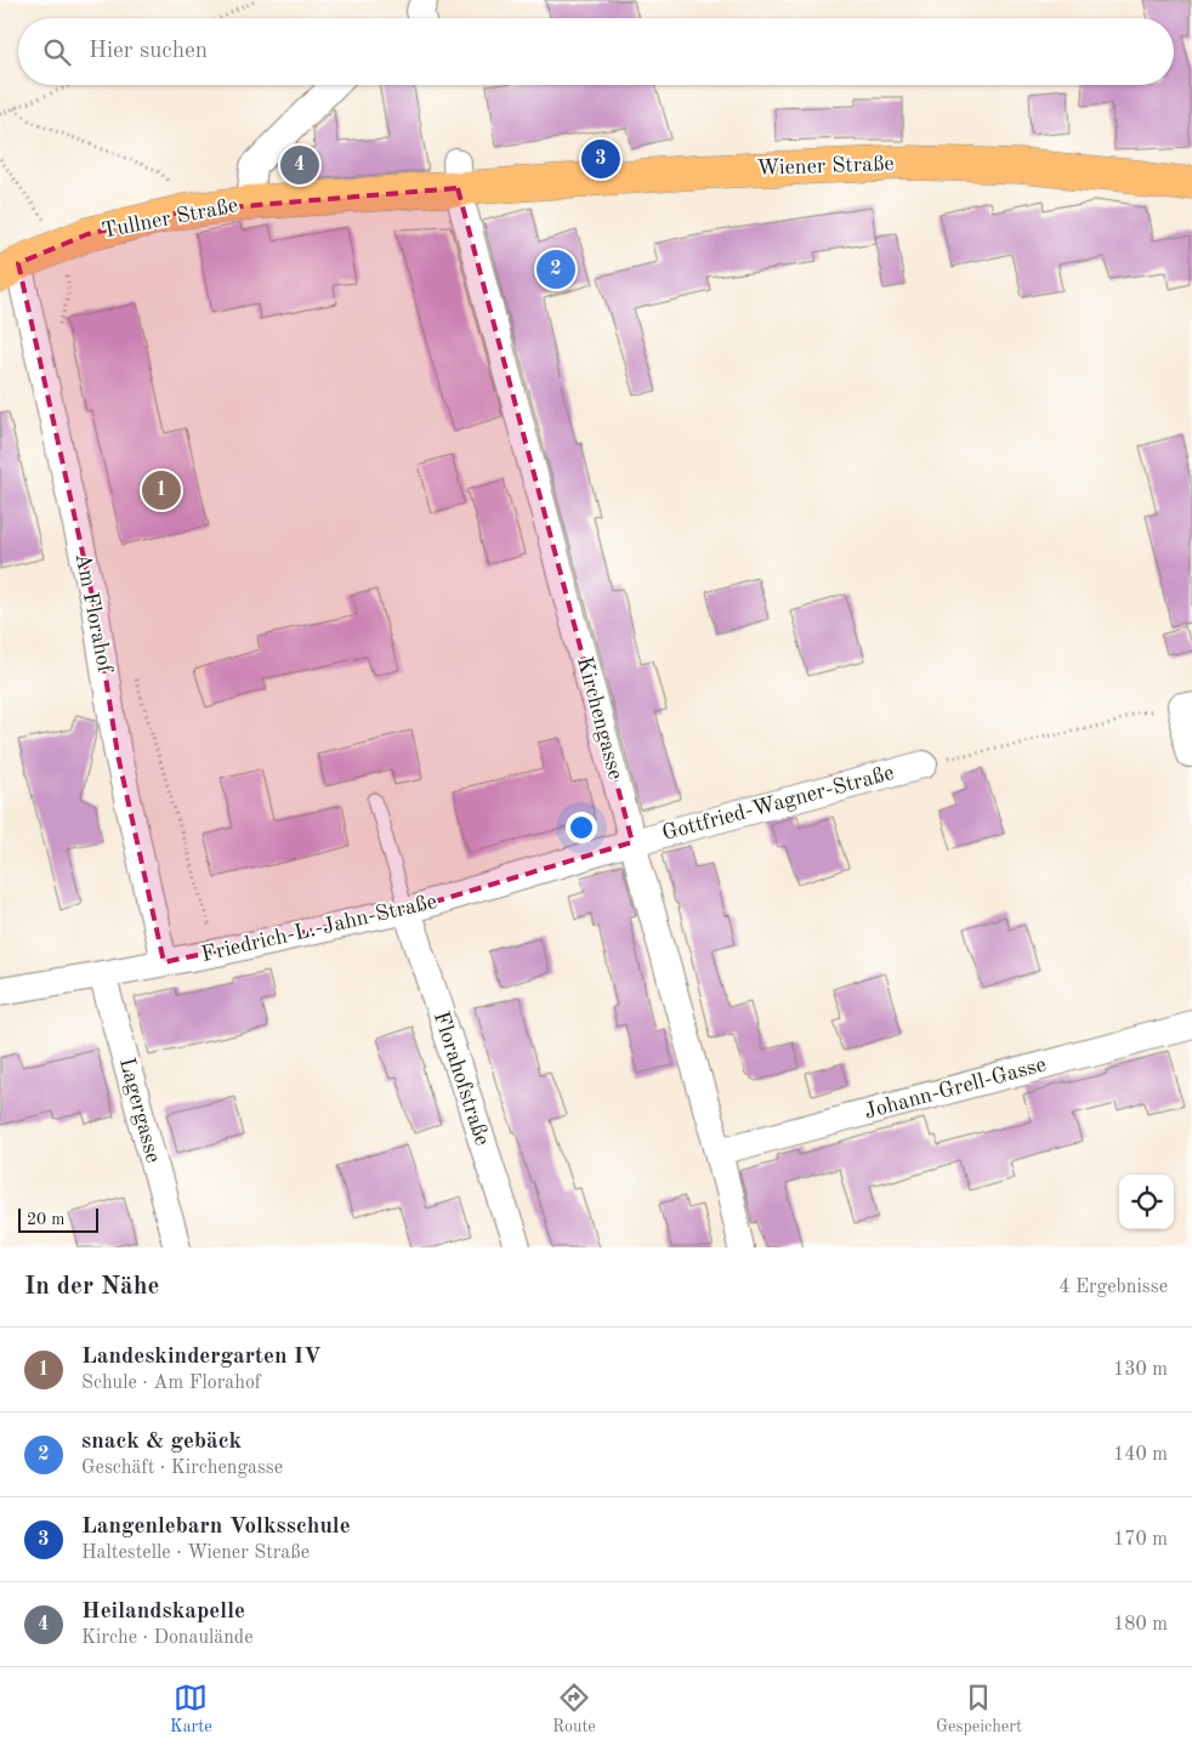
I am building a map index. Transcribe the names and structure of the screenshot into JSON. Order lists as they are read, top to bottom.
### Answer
{
  "streets": {
    "main road": ["Wiener Straße", "Tullner Straße"],
    "street": [
      "Am Florahof",
      "Kirchengasse",
      "Gottfried-Wagner-Straße",
      "Friedrich-L.-Jahn-Straße",
      "Florahofstraße",
      "Johann-Grell-Gasse",
      "Lagergasse"
    ]
  },
  "crossings": [
    ["Wiener Straße", "Tullner Straße"],
    ["Wiener Straße", "Kirchengasse"],
    ["Tullner Straße", "Am Florahof"],
    ["Tullner Straße", "Kirchengasse"],
    ["Am Florahof", "Friedrich-L.-Jahn-Straße"],
    ["Kirchengasse", "Gottfried-Wagner-Straße"],
    ["Kirchengasse", "Friedrich-L.-Jahn-Straße"],
    ["Kirchengasse", "Johann-Grell-Gasse"],
    ["Gottfried-Wagner-Straße", "Friedrich-L.-Jahn-Straße"],
    ["Friedrich-L.-Jahn-Straße", "Florahofstraße"],
    ["Friedrich-L.-Jahn-Straße", "Lagergasse"]
  ],
  "scale_bar": "20 m",
  "page": {
    "search": "Hier suchen",
    "pins": [
      "3",
      "4",
      "2",
      "1"
    ],
    "scale": "20 m",
    "heading": ["In der Nähe", "4 Ergebnisse"],
    "list": [
      {
        "mark": "1",
        "name": "Landeskindergarten IV",
        "note": "Schule · Am Florahof",
        "value": "130 m"
      },
      {
        "mark": "2",
        "name": "snack & gebäck",
        "note": "Geschäft · Kirchengasse",
        "value": "140 m"
      },
      {
        "mark": "3",
        "name": "Langenlebarn Volksschule",
        "note": "Haltestelle · Wiener Straße",
        "value": "170 m"
      },
      {
        "mark": "4",
        "name": "Heilandskapelle",
        "note": "Kirche · Donaulände",
        "value": "180 m"
      }
    ],
    "nav": ["Karte", "Route", "Gespeichert"]
  }
}
